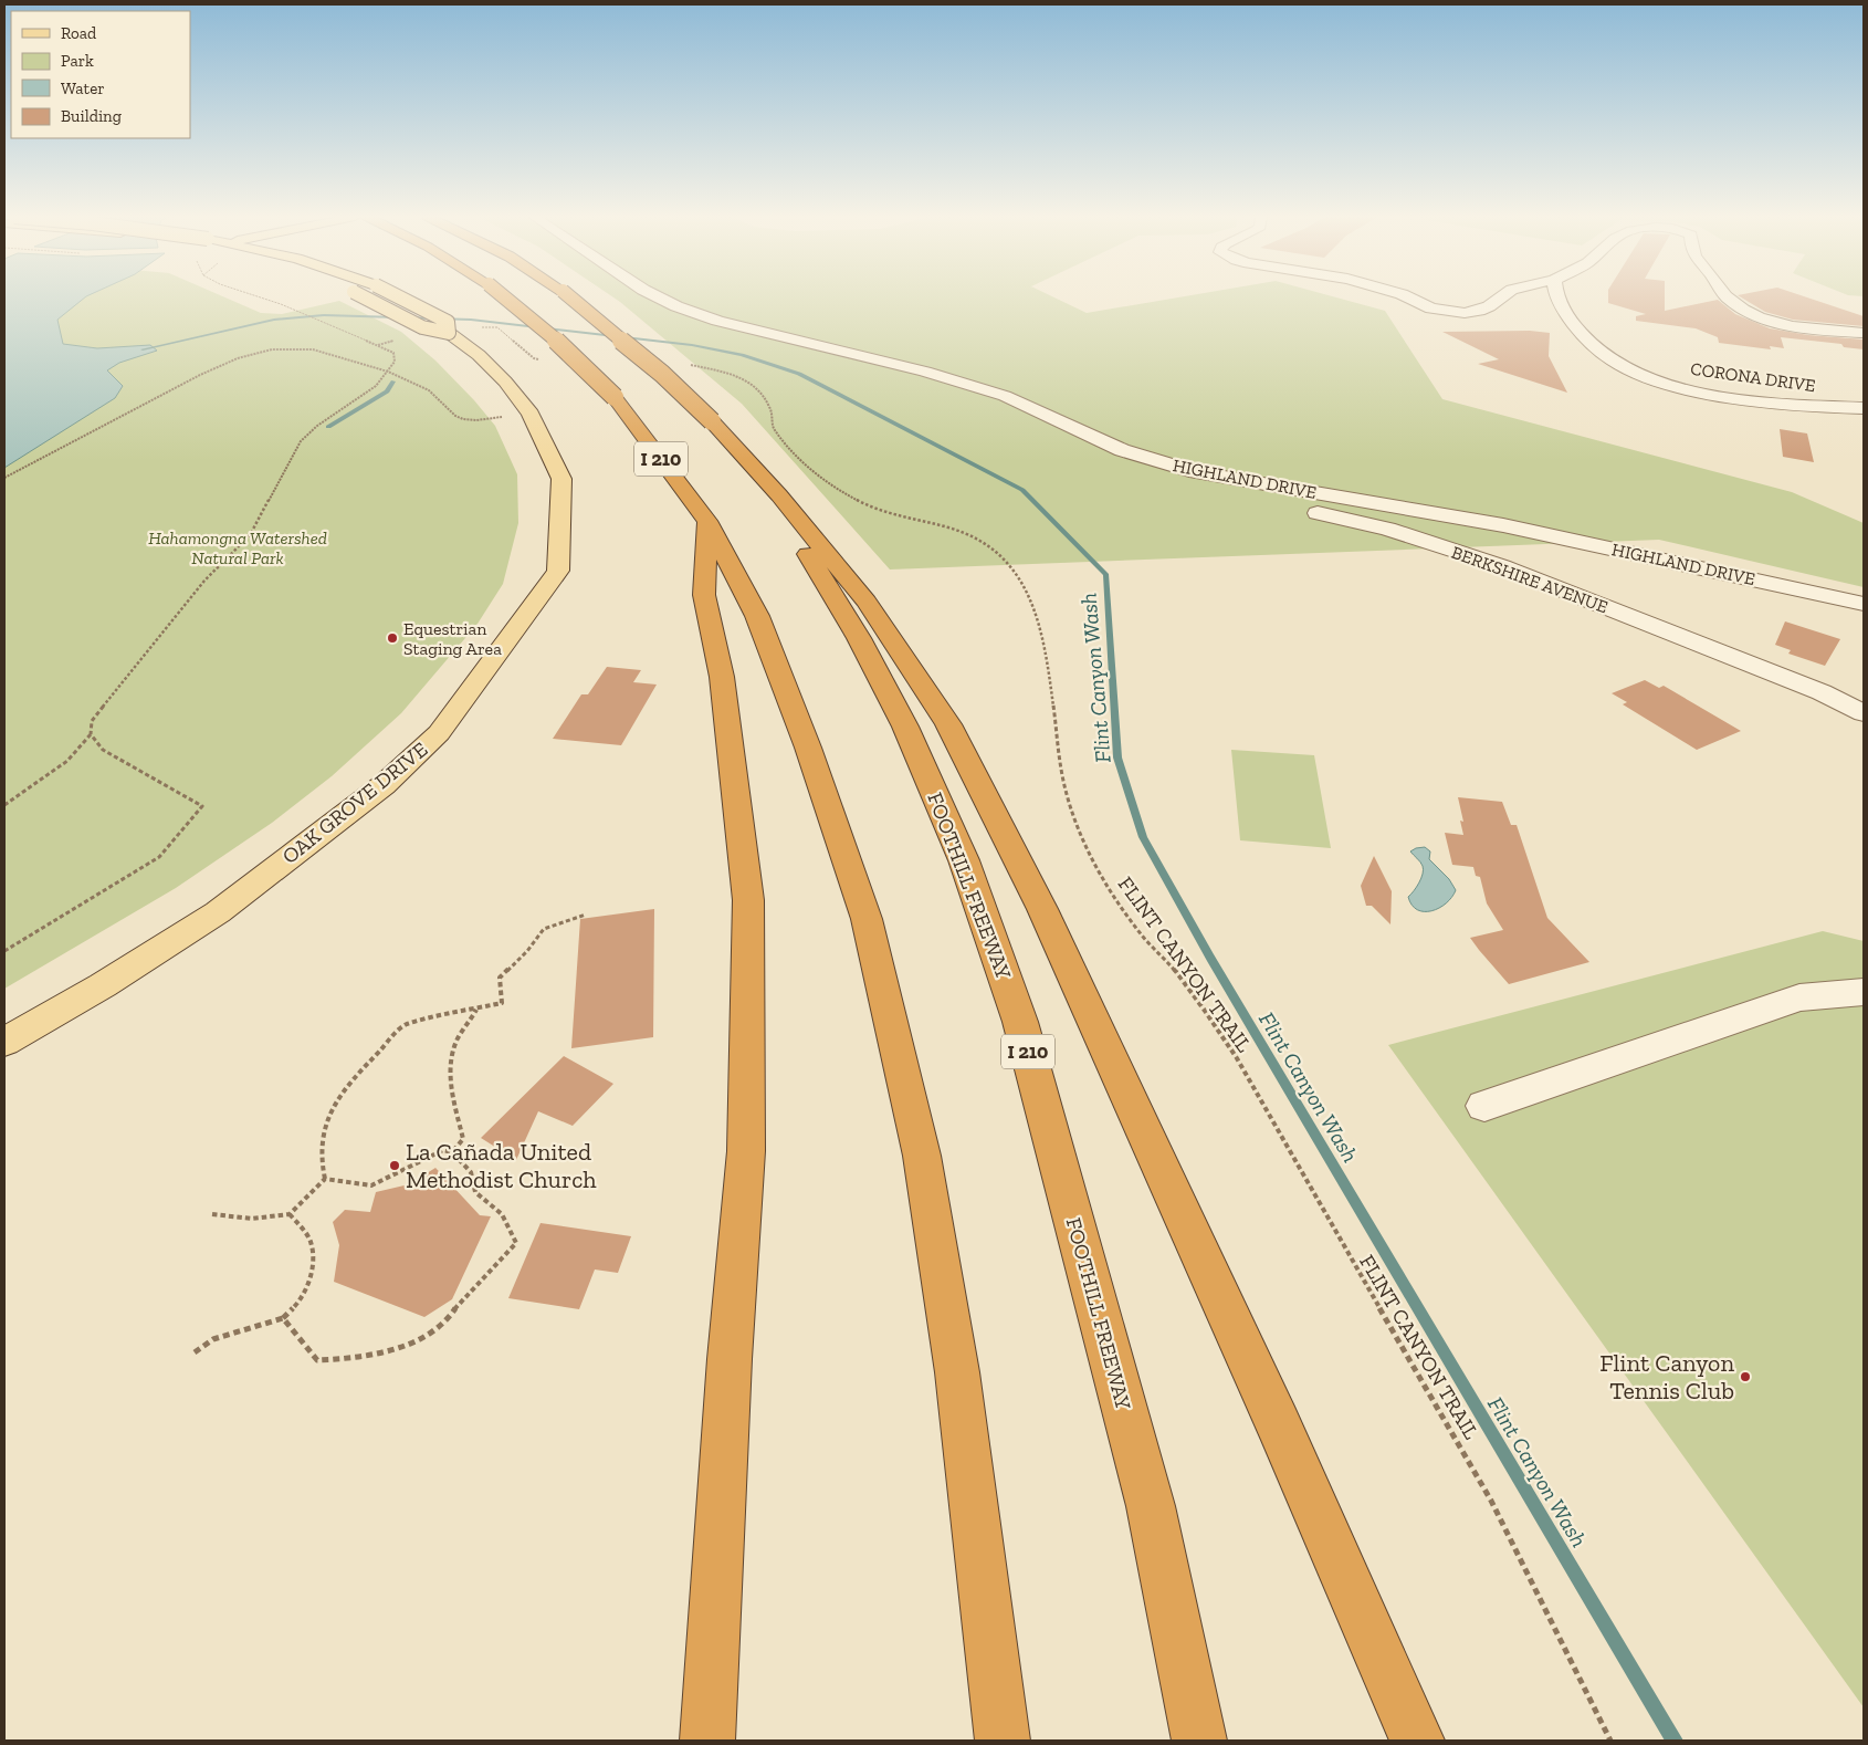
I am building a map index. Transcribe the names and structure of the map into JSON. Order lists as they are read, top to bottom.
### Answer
{
  "streets": {
    "highway": ["I 210", "FOOTHILL FREEWAY"],
    "main road": ["OAK GROVE DRIVE"],
    "street": ["CORONA DRIVE", "HIGHLAND DRIVE", "BERKSHIRE AVENUE"],
    "path": ["FLINT CANYON TRAIL"]
  },
  "crossings": [
    ["HIGHLAND DRIVE", "BERKSHIRE AVENUE"]
  ],
  "water": ["Flint Canyon Wash"],
  "parks": ["Hahamongna Watershed Natural Park"],
  "places": ["Equestrian Staging Area", "La Cañada United Methodist Church", "Flint Canyon Tennis Club"],
  "legend": [
    "Road",
    "Park",
    "Water",
    "Building"
  ]
}
